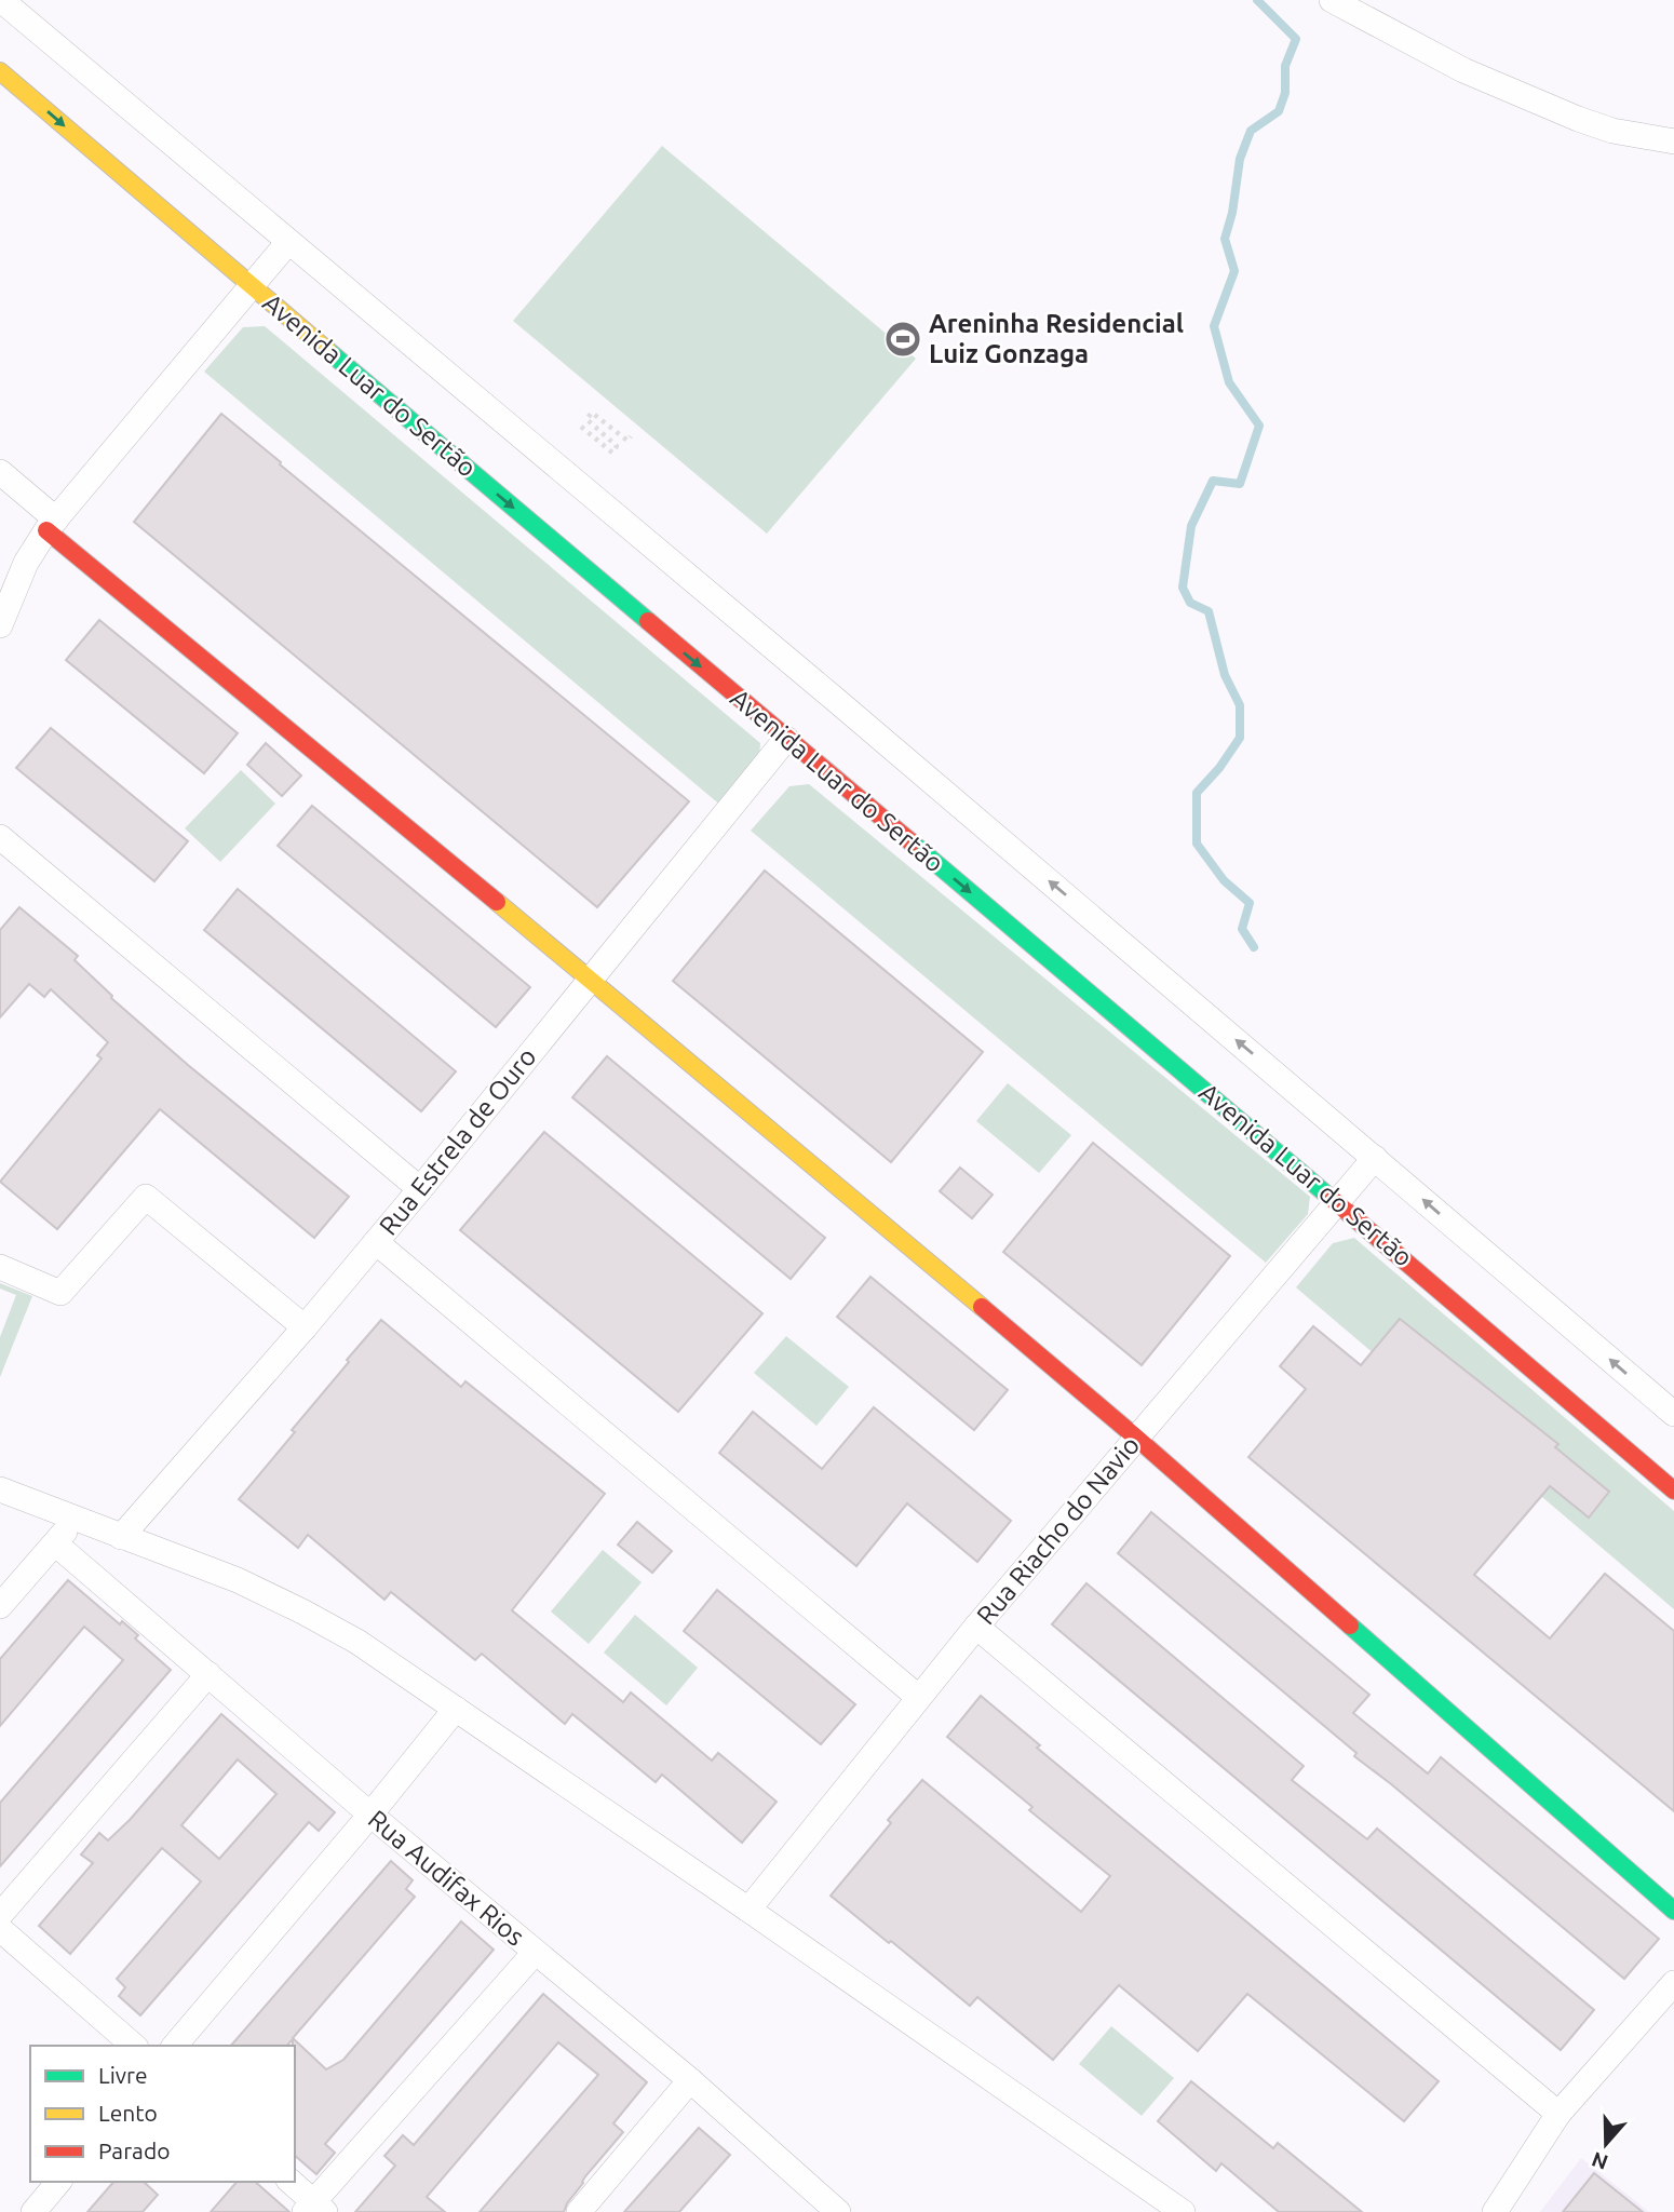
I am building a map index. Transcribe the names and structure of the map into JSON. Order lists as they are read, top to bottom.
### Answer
{
  "streets": {
    "street": [
      "Avenida Luar do Sertão",
      "Rua Estrela de Ouro",
      "Rua Riacho do Navio",
      "Rua Audifax Rios"
    ]
  },
  "crossings": [
    ["Avenida Luar do Sertão", "Rua Estrela de Ouro"],
    ["Avenida Luar do Sertão", "Rua Riacho do Navio"]
  ],
  "places": {
    "sports": ["Areninha Residencial Luiz Gonzaga"]
  },
  "legend": ["Livre", "Lento", "Parado"],
  "north": "bottom"
}
